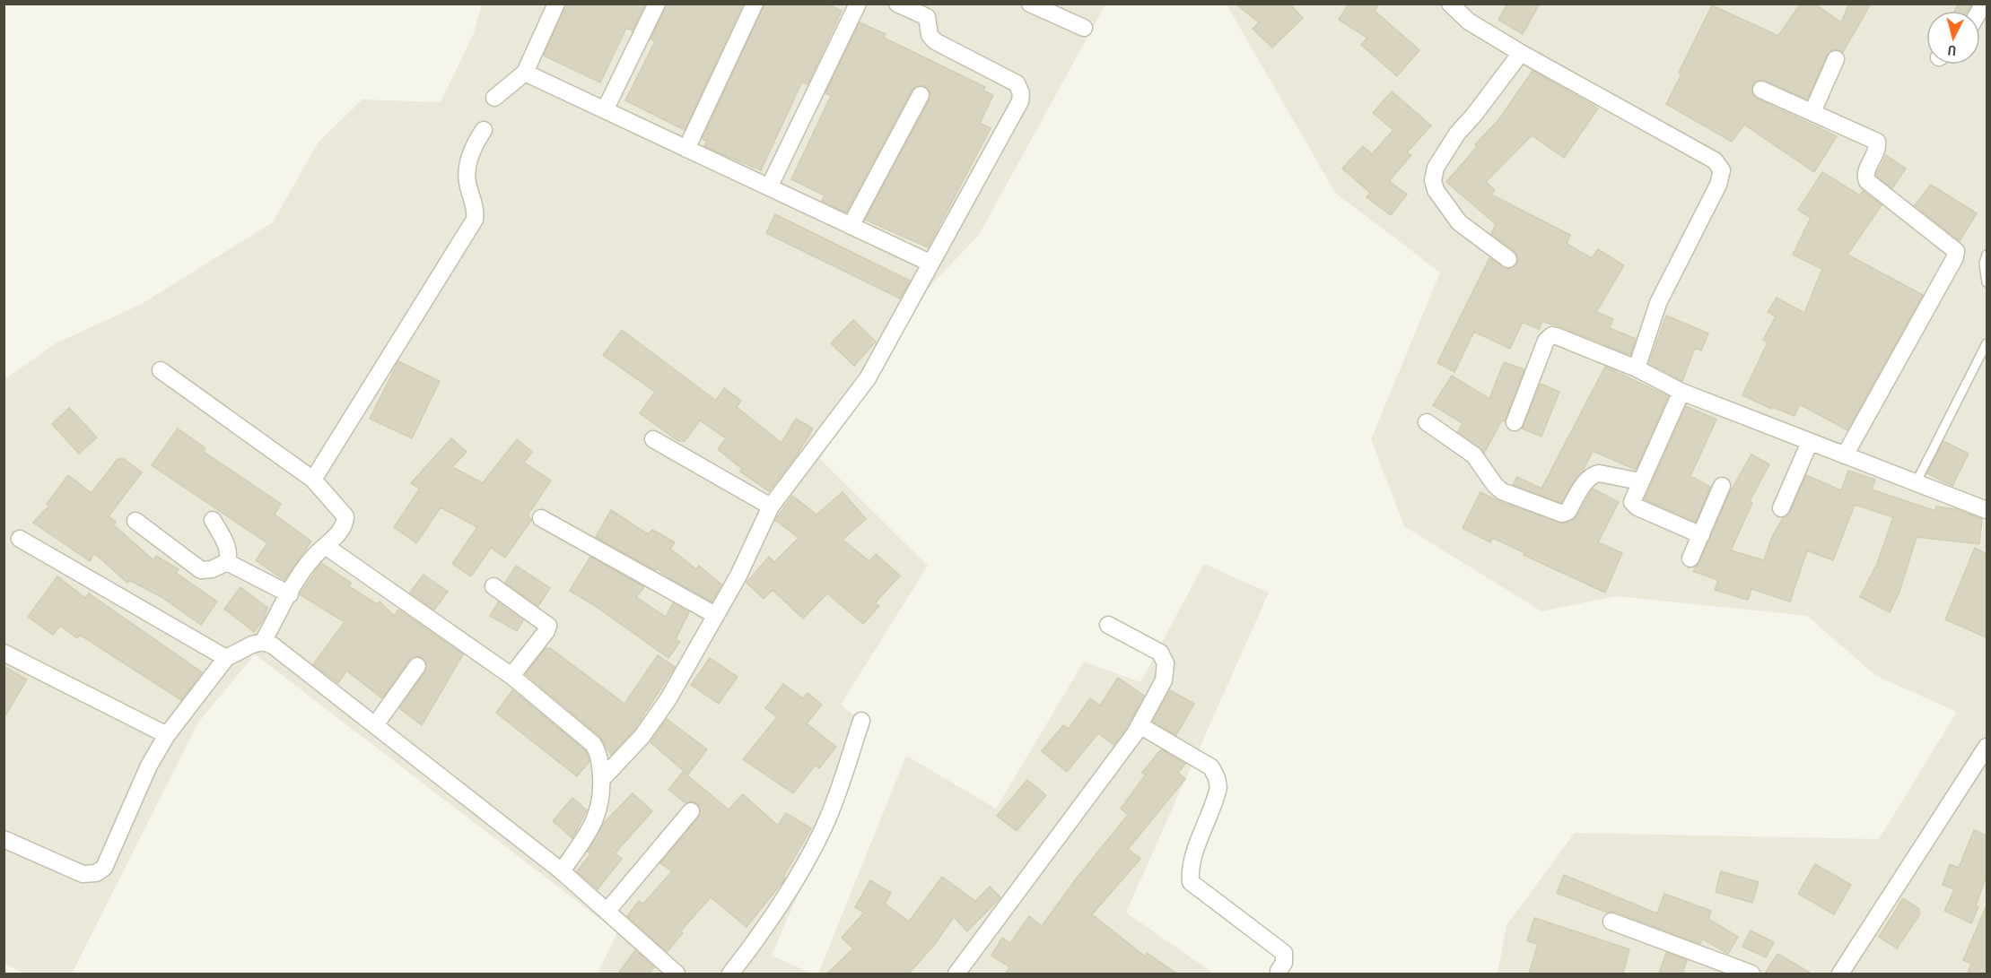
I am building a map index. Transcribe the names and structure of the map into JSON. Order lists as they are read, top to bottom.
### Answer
{
  "north": "bottom"
}
